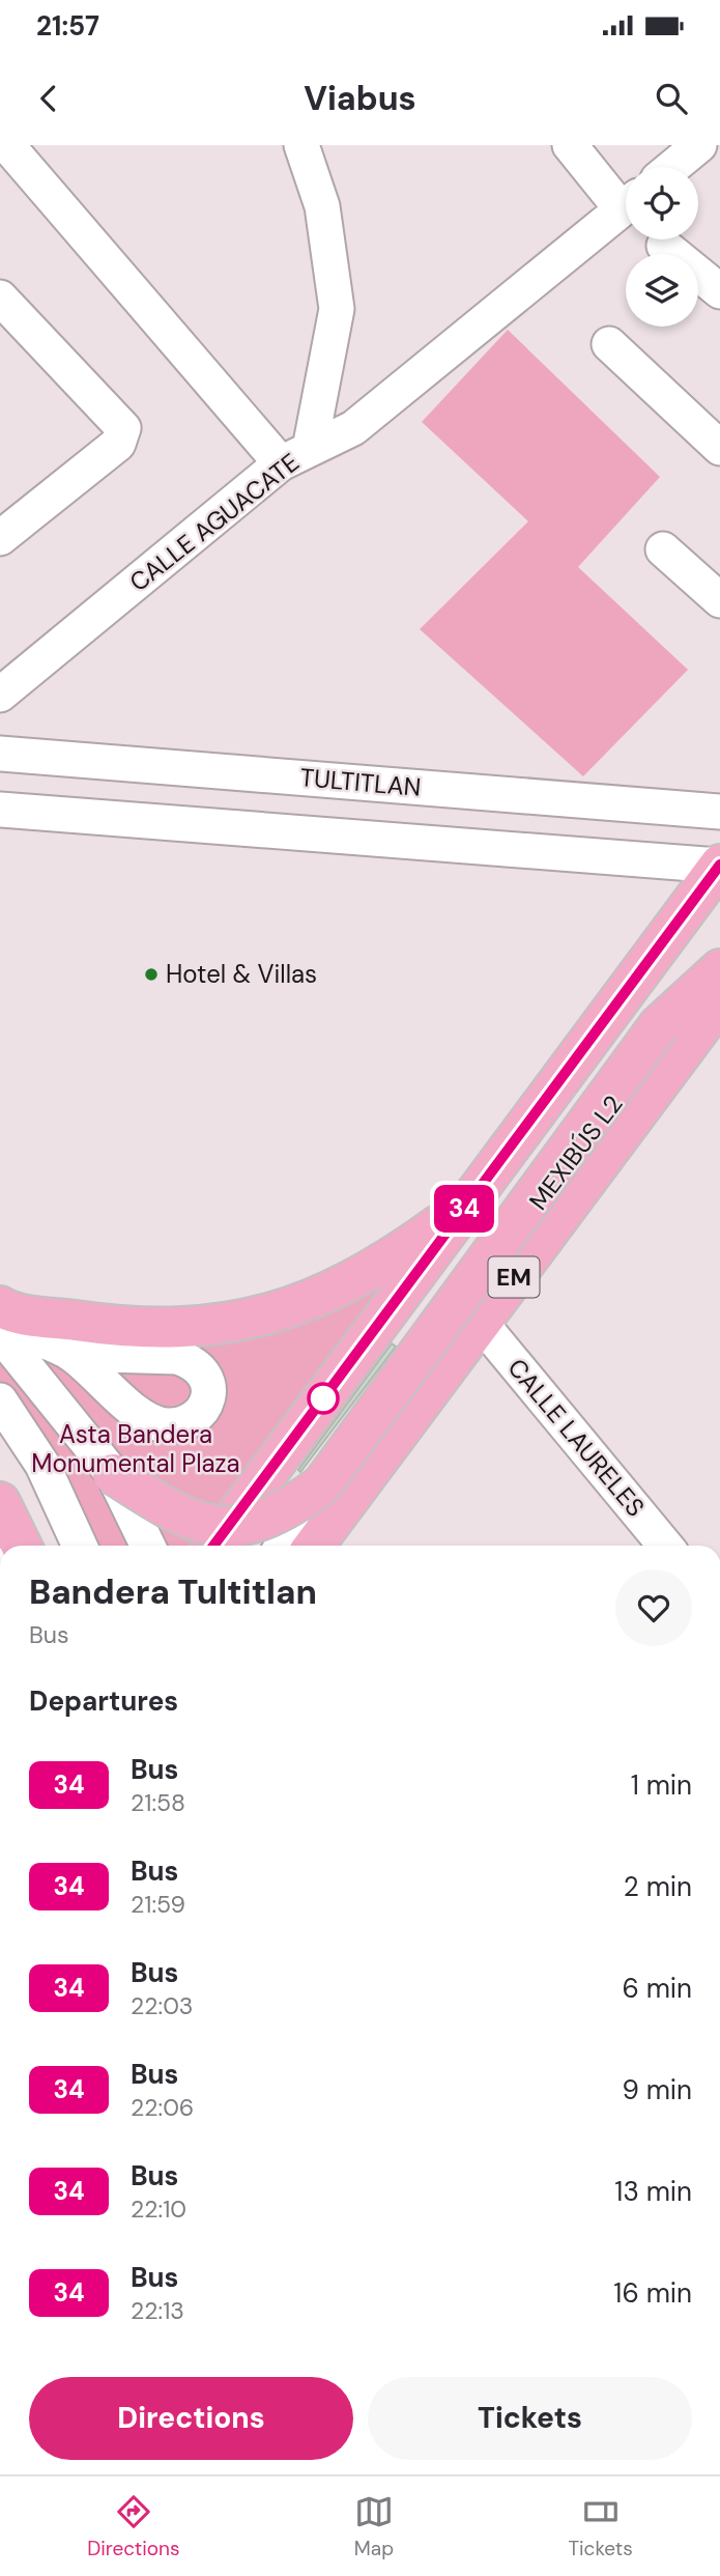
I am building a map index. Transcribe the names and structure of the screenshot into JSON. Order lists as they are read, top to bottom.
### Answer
{
  "streets": {
    "main road": ["EM"],
    "street": [
      "CALLE AGUACATE",
      "TULTITLAN",
      "MEXIBÚS L2",
      "CALLE LAURELES"
    ]
  },
  "crossings": [
    ["MEXIBÚS L2", "EM"],
    ["EM", "CALLE LAURELES"]
  ],
  "parks": ["Asta Bandera Monumental Plaza"],
  "places": ["Hotel & Villas"],
  "lines": ["bus line 34"],
  "page": {
    "status": "21:57",
    "header": "Viabus",
    "on_map": "34",
    "heading": [
      ["Bandera Tultitlan", "Bus"],
      "Departures"
    ],
    "list": [
      {
        "mark": "34",
        "name": "Bus",
        "note": "21:58",
        "value": "1 min"
      },
      {
        "mark": "34",
        "name": "Bus",
        "note": "21:59",
        "value": "2 min"
      },
      {
        "mark": "34",
        "name": "Bus",
        "note": "22:03",
        "value": "6 min"
      },
      {
        "mark": "34",
        "name": "Bus",
        "note": "22:06",
        "value": "9 min"
      },
      {
        "mark": "34",
        "name": "Bus",
        "note": "22:10",
        "value": "13 min"
      },
      {
        "mark": "34",
        "name": "Bus",
        "note": "22:13",
        "value": "16 min"
      }
    ],
    "buttons": ["Directions", "Tickets"],
    "tabs": ["Directions", "Map", "Tickets"]
  }
}
